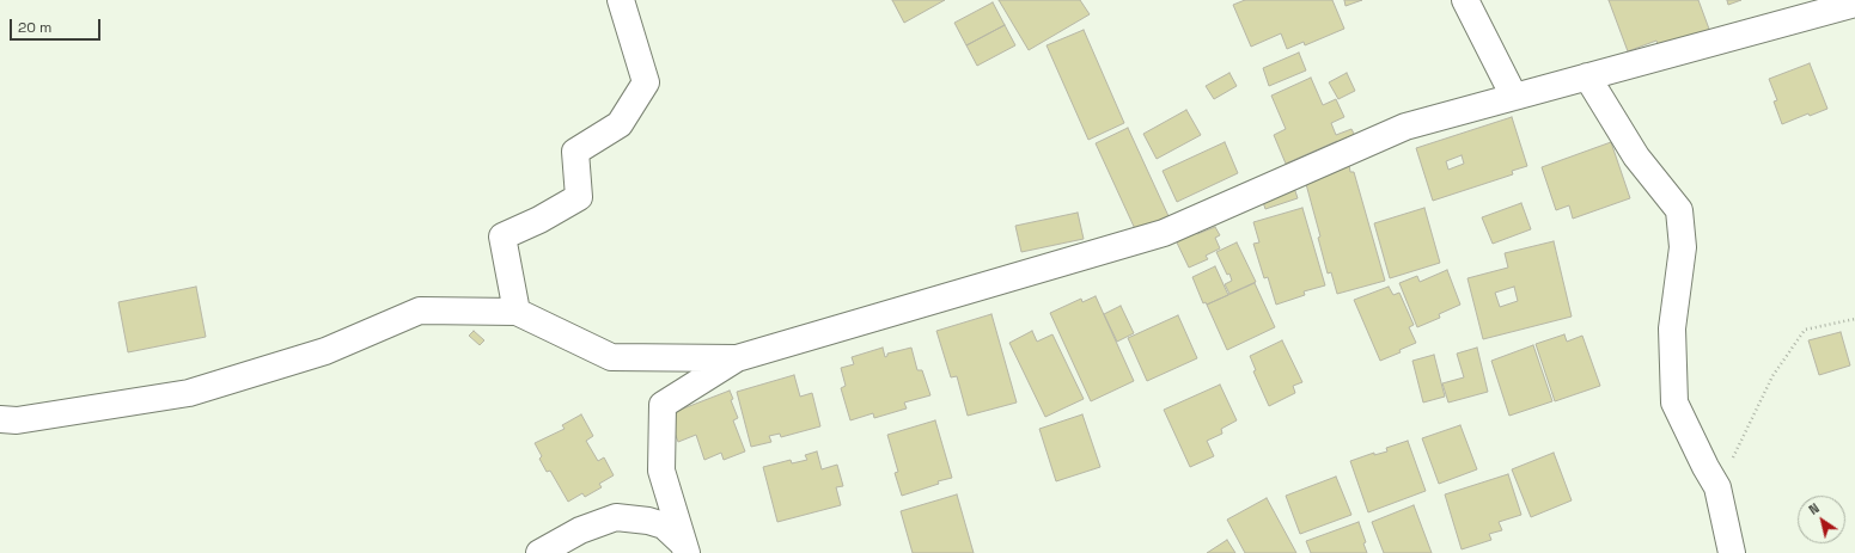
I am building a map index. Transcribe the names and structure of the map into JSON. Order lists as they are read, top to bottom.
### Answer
{
  "scale_bar": "20 m",
  "north": "top left"
}
